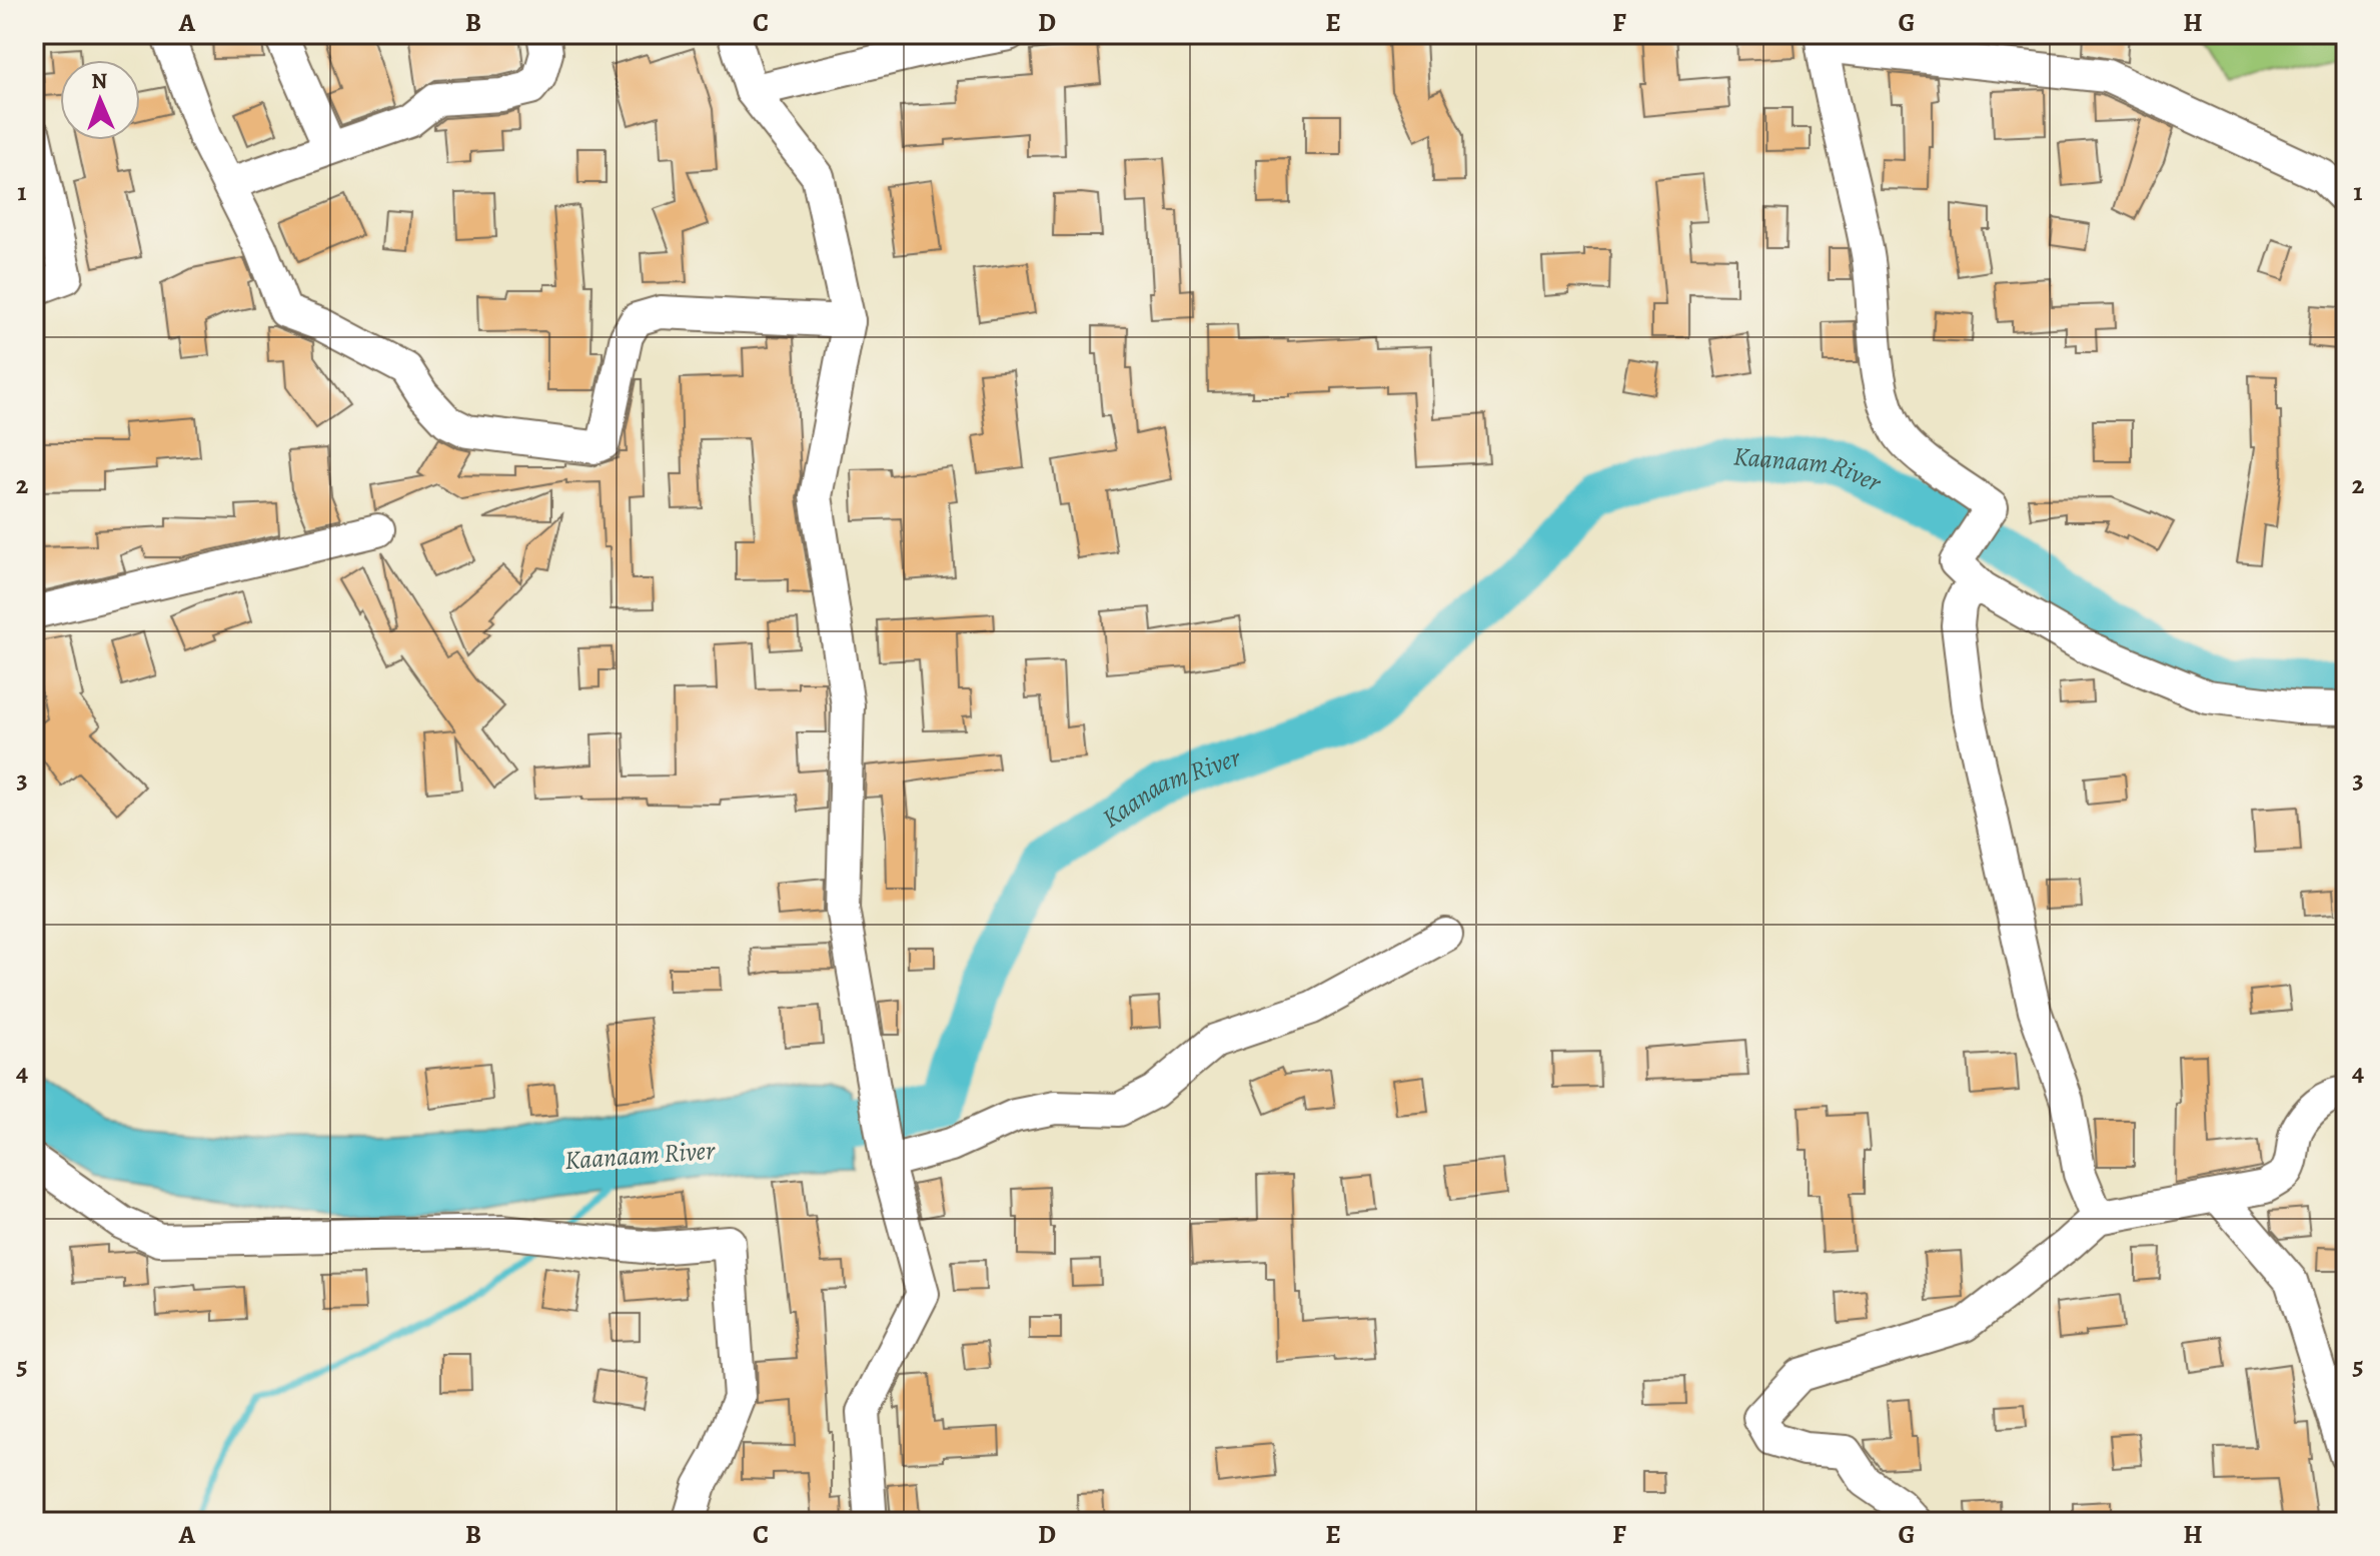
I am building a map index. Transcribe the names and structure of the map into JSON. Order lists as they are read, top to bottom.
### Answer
{
  "water": ["Kaanaam River"],
  "north": "top",
  "grid": {
    "columns": [
      "A",
      "B",
      "C",
      "D",
      "E",
      "F",
      "G",
      "H"
    ],
    "rows": [
      "1",
      "2",
      "3",
      "4",
      "5"
    ]
  }
}
